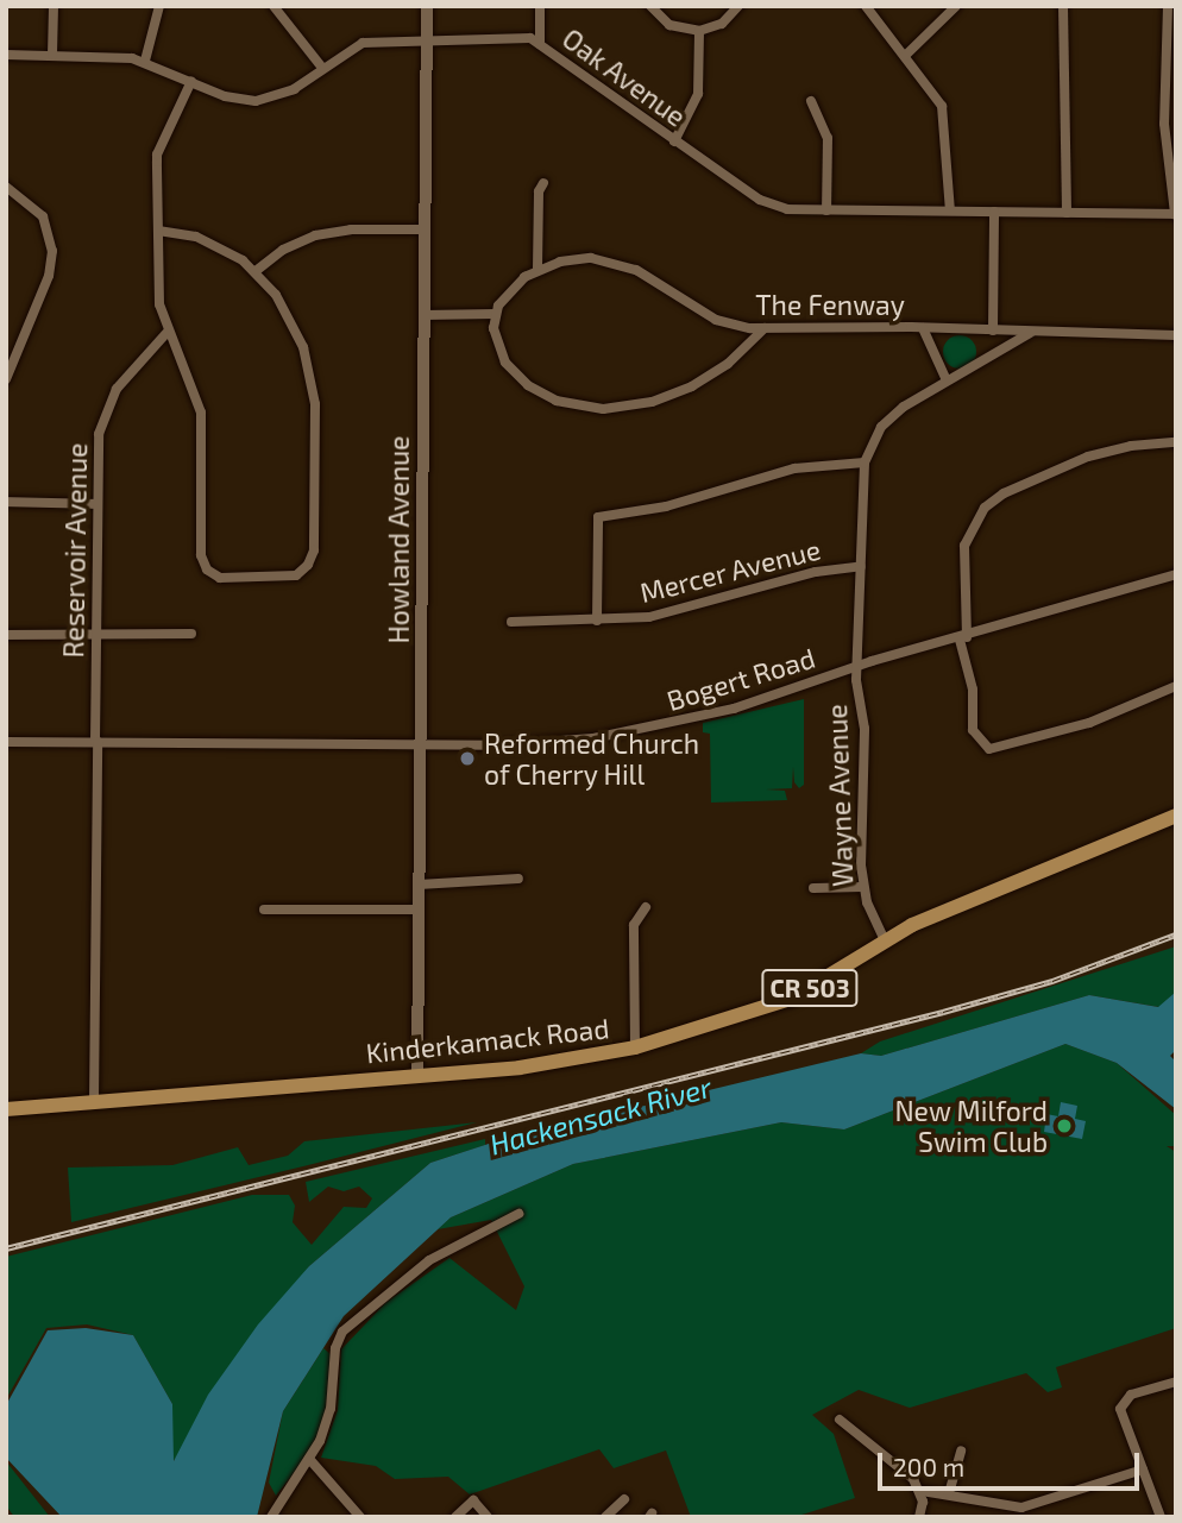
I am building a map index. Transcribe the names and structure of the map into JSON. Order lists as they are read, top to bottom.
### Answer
{
  "streets": {
    "main road": ["CR 503", "Kinderkamack Road"],
    "street": [
      "Oak Avenue",
      "The Fenway",
      "Howland Avenue",
      "Reservoir Avenue",
      "Mercer Avenue",
      "Bogert Road",
      "Wayne Avenue"
    ]
  },
  "crossings": [
    ["Oak Avenue", "Howland Avenue"],
    ["The Fenway", "Wayne Avenue"],
    ["Howland Avenue", "Bogert Road"],
    ["Howland Avenue", "Kinderkamack Road"],
    ["Reservoir Avenue", "Bogert Road"],
    ["Reservoir Avenue", "Kinderkamack Road"],
    ["Mercer Avenue", "Wayne Avenue"],
    ["Bogert Road", "Wayne Avenue"],
    ["Wayne Avenue", "Kinderkamack Road"]
  ],
  "water": ["Hackensack River"],
  "places": ["Reformed Church of Cherry Hill", "New Milford Swim Club"],
  "scale_bar": "200 m"
}
